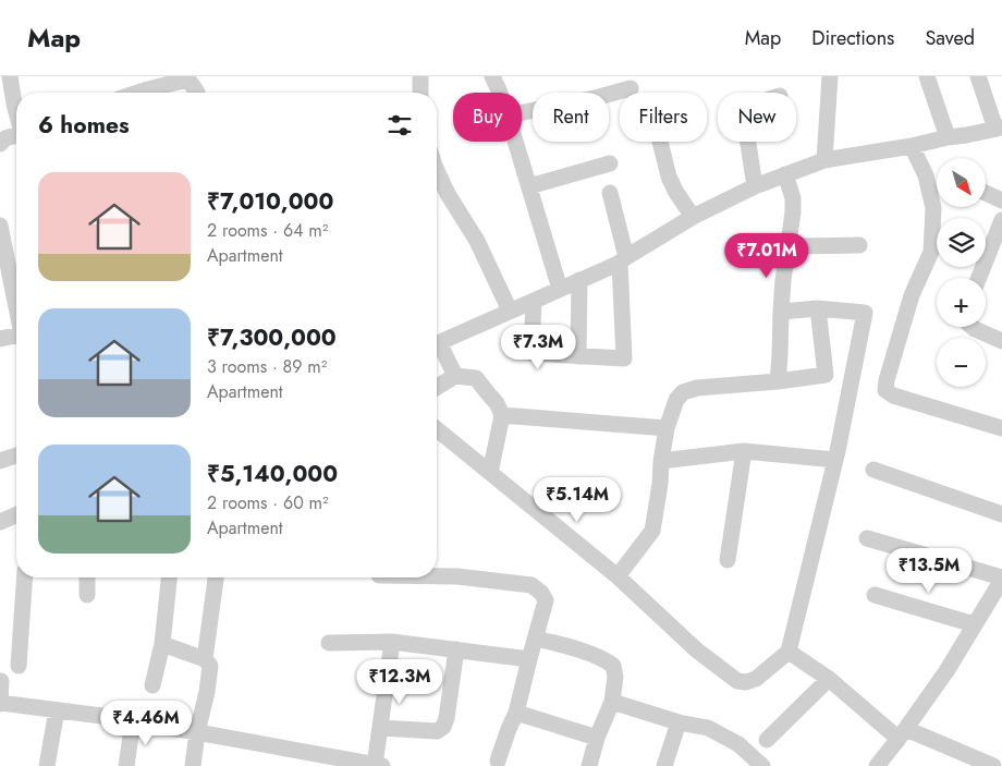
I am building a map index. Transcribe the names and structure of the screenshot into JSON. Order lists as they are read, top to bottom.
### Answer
{
  "north": "bottom right",
  "page": {
    "header": "Map",
    "nav": ["Map", "Directions", "Saved"],
    "chip": [
      "Buy",
      "Rent",
      "Filters",
      "New"
    ],
    "heading": "6 homes",
    "map_buttons": ["+", "−"],
    "list": [
      {
        "name": "₹7,010,000",
        "note": "2 rooms · 64 m² · Apartment"
      },
      {
        "name": "₹7,300,000",
        "note": "3 rooms · 89 m² · Apartment"
      },
      {
        "name": "₹5,140,000",
        "note": "2 rooms · 60 m² · Apartment"
      }
    ],
    "price": [
      "₹7.01M",
      "₹7.3M",
      "₹5.14M",
      "₹13.5M",
      "₹12.3M",
      "₹4.46M"
    ]
  }
}
